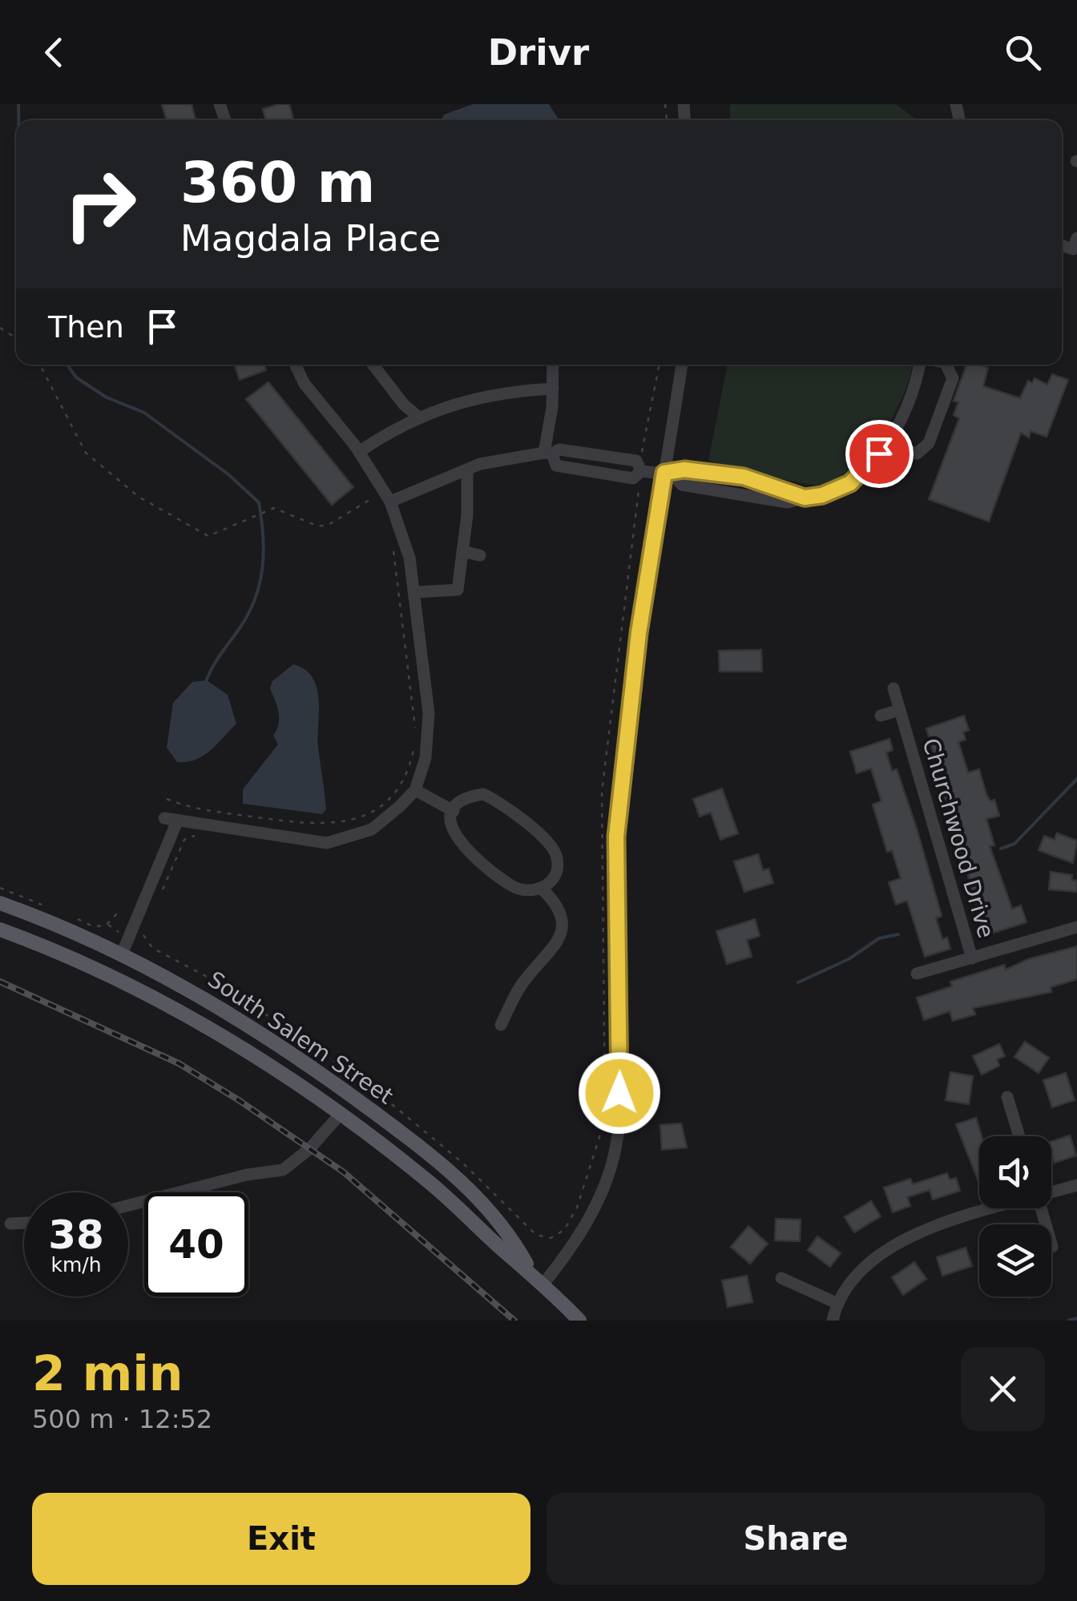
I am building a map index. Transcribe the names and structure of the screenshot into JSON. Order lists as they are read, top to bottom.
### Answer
{
  "streets": {
    "main road": ["South Salem Street"],
    "street": ["Churchwood Drive"]
  },
  "page": {
    "header": "Drivr",
    "turn": ["360 m", "Magdala Place"],
    "then": "Then",
    "speed": "38 km/h",
    "limit": "40",
    "heading": ["2 min", "500 m · 12:52"],
    "buttons": ["Exit", "Share"]
  }
}
